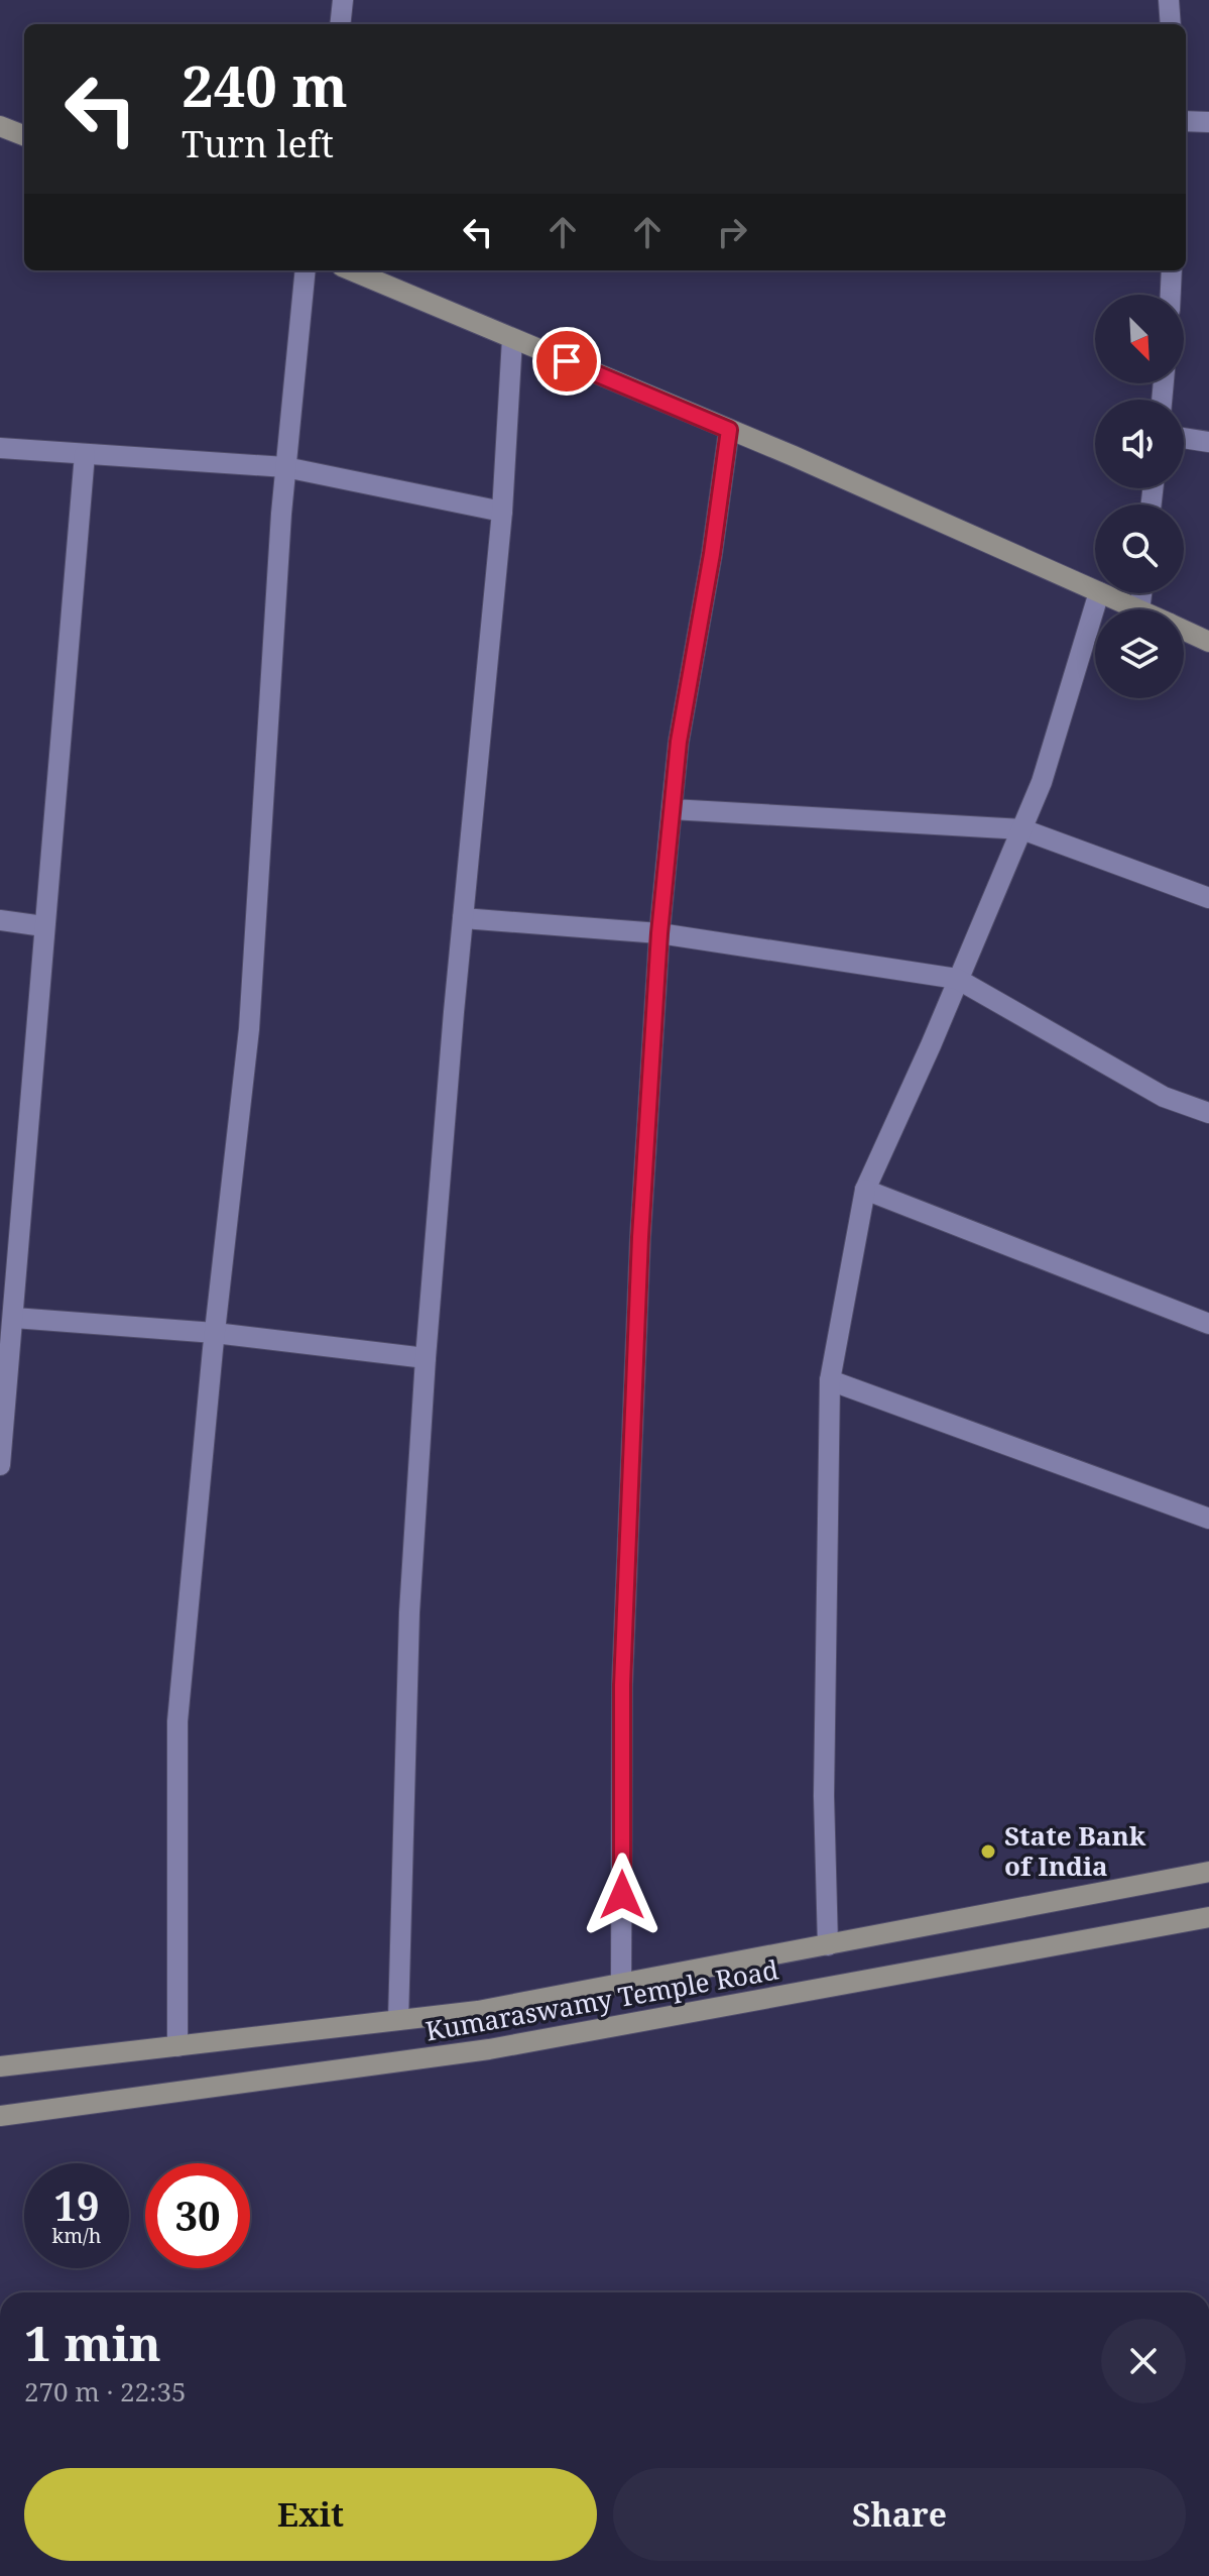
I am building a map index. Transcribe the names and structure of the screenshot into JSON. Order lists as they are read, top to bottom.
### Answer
{
  "streets": {
    "main road": ["Kumaraswamy Temple Road"]
  },
  "places": ["State Bank of India"],
  "north": "bottom right",
  "page": {
    "turn": ["240 m", "Turn left"],
    "speed": "19 km/h",
    "limit": "30",
    "heading": ["1 min", "270 m · 22:35"],
    "buttons": ["Exit", "Share"]
  }
}
